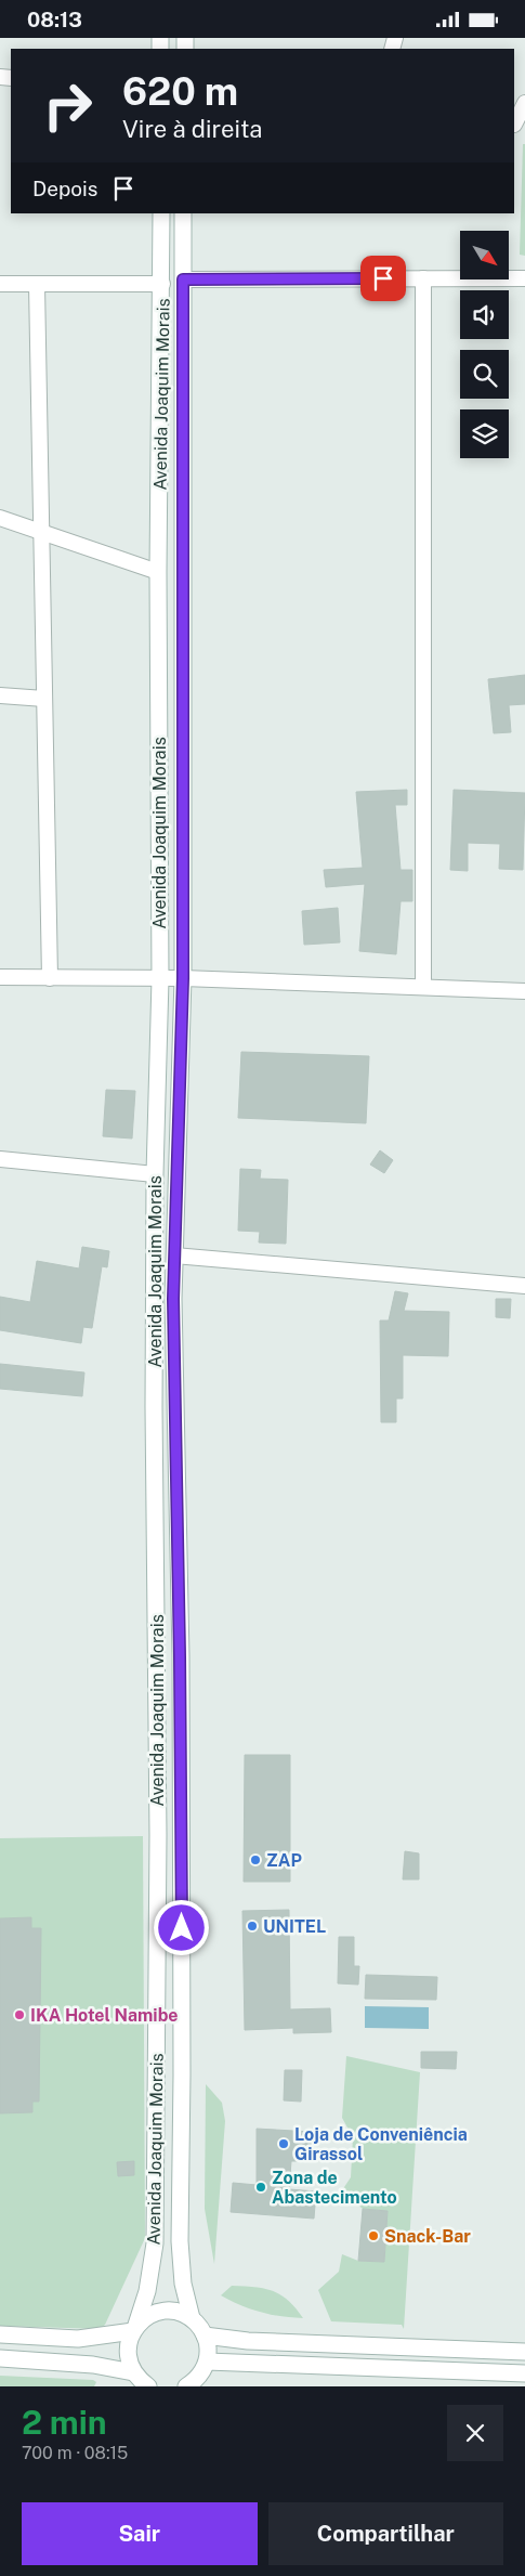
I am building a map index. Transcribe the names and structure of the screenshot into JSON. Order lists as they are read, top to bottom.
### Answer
{
  "streets": {
    "street": ["Avenida Joaquim Morais"]
  },
  "places": [
    "ZAP",
    "UNITEL",
    "IKA Hotel Namibe",
    "Loja de Conveniência Girassol",
    "Zona de Abastecimento",
    "Snack-Bar"
  ],
  "north": "bottom right",
  "page": {
    "status": "08:13",
    "turn": ["620 m", "Vire à direita"],
    "then": "Depois",
    "heading": ["2 min", "700 m · 08:15"],
    "buttons": ["Sair", "Compartilhar"]
  }
}
